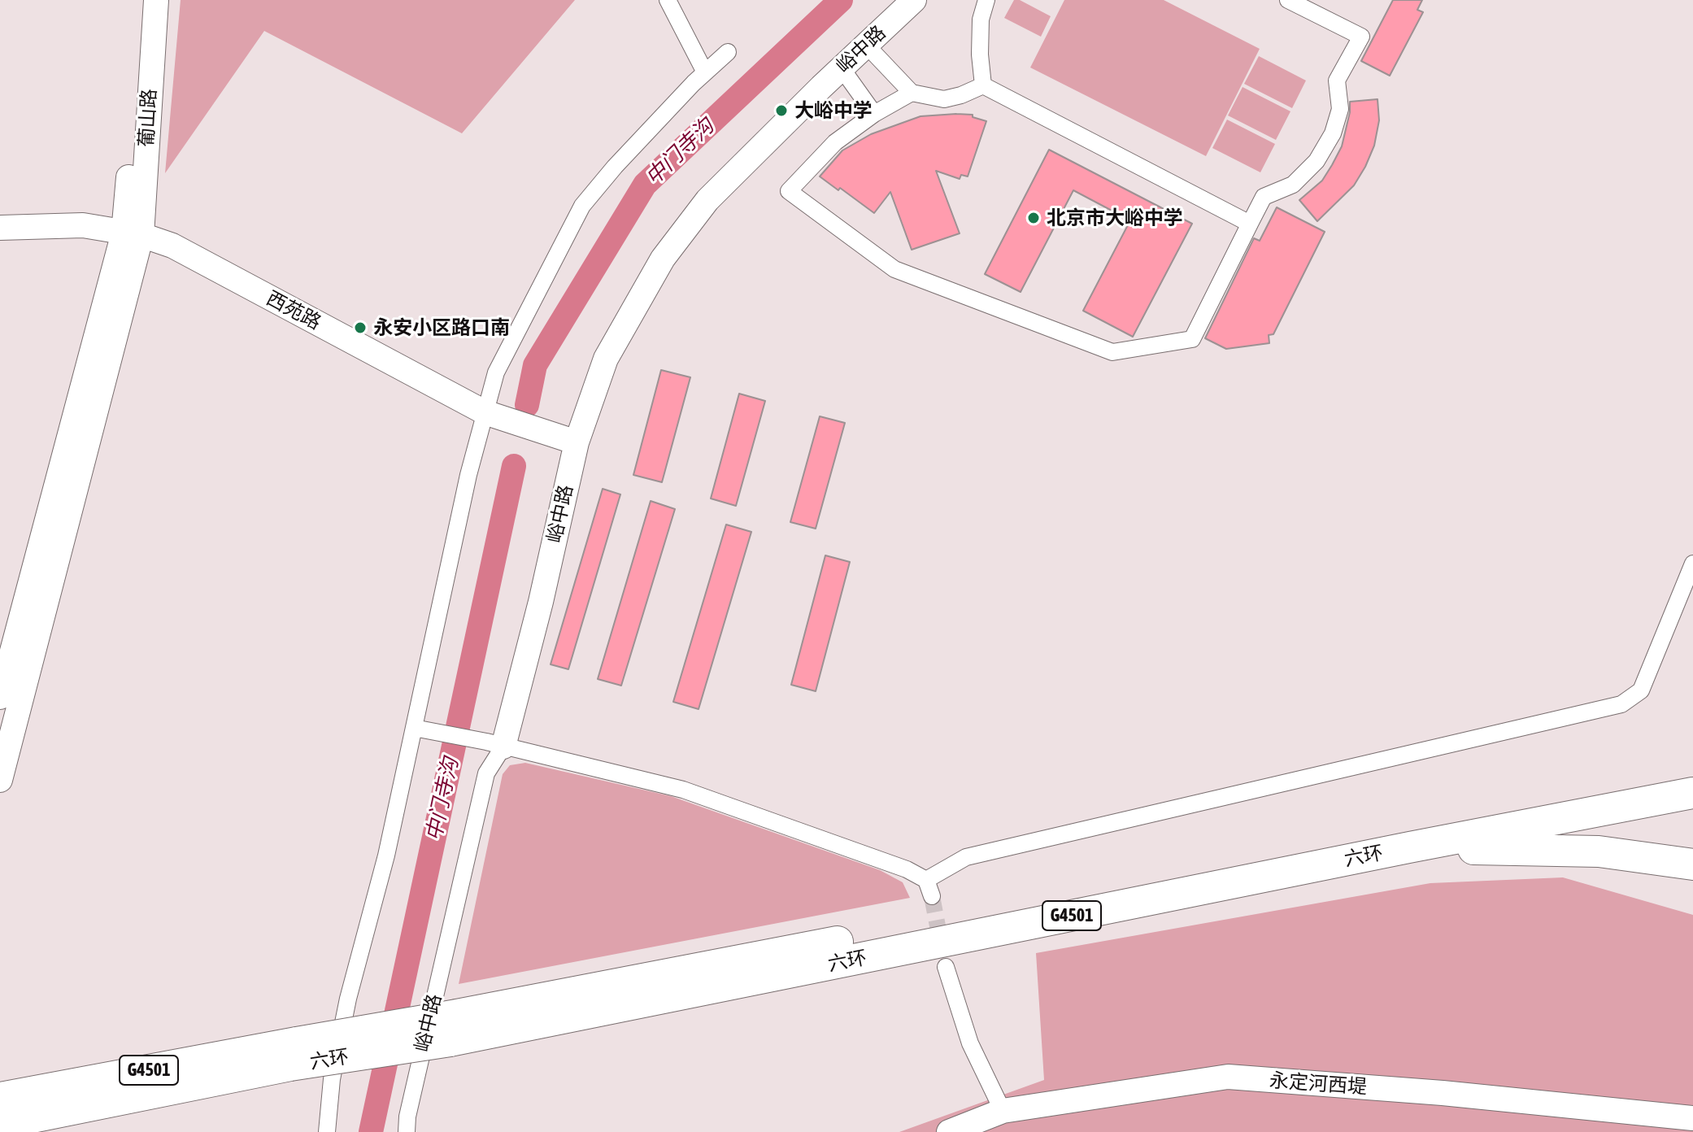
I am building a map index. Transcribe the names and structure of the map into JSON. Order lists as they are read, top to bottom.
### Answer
{
  "streets": {
    "highway": ["六环", "G4501"],
    "main road": [
      "峪中路",
      "葡山路",
      "西苑路",
      "永定河西堤"
    ]
  },
  "crossings": [
    ["峪中路", "西苑路"],
    ["葡山路", "西苑路"]
  ],
  "water": ["中门寺沟"],
  "places": ["大峪中学", "北京市大峪中学", "永安小区路口南"]
}
